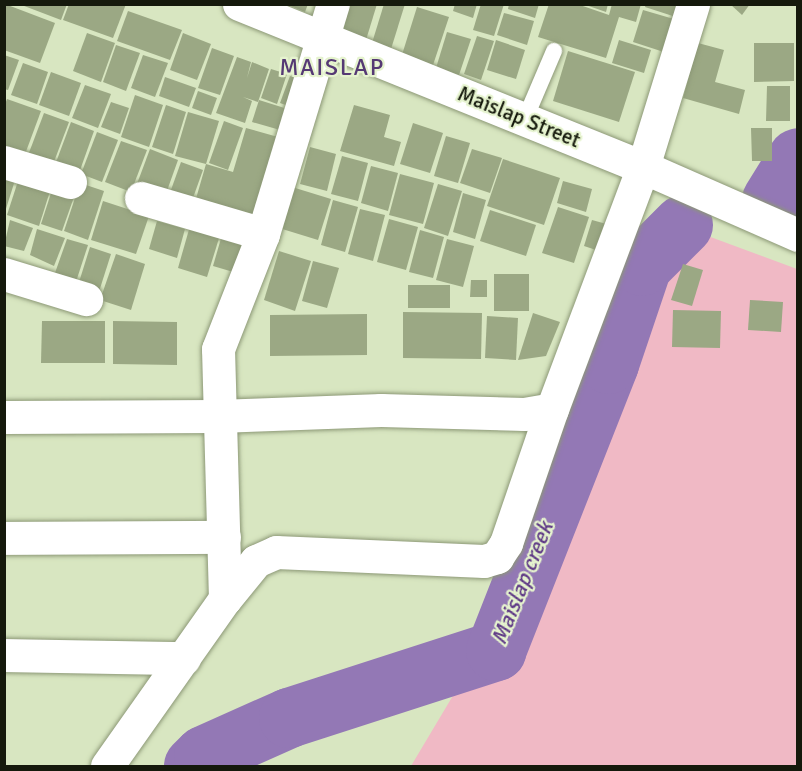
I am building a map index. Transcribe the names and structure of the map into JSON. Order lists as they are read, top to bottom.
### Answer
{
  "streets": {
    "street": ["Maislap Street"]
  },
  "districts": ["MAISLAP"],
  "water": ["Maislap creek"]
}
